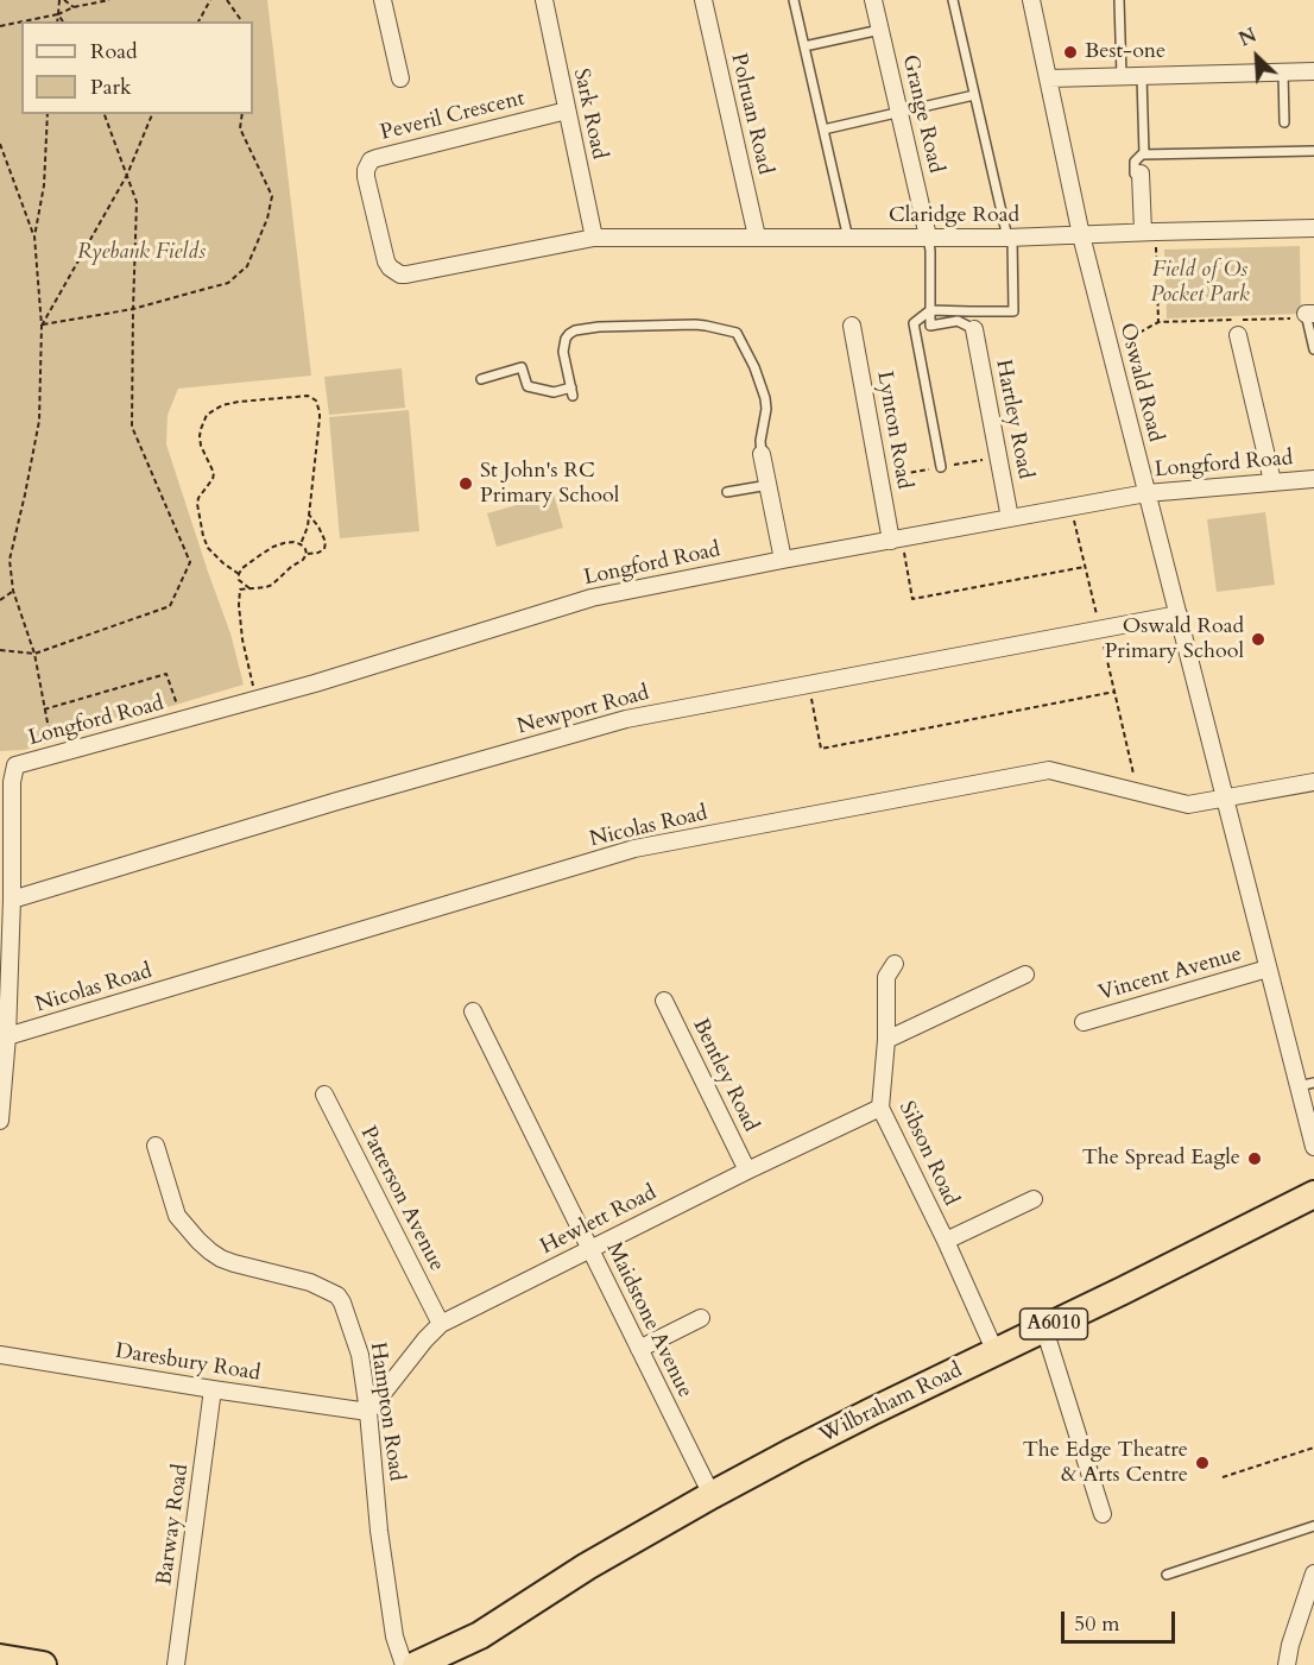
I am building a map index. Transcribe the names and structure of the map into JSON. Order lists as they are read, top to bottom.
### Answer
{
  "streets": {
    "highway": ["A6010", "Wilbraham Road"],
    "street": [
      "Sark Road",
      "Polruan Road",
      "Grange Road",
      "Peveril Crescent",
      "Claridge Road",
      "Oswald Road",
      "Hartley Road",
      "Lynton Road",
      "Longford Road",
      "Newport Road",
      "Nicolas Road",
      "Vincent Avenue",
      "Bentley Road",
      "Sibson Road",
      "Patterson Avenue",
      "Hewlett Road",
      "Maidstone Avenue",
      "Daresbury Road",
      "Hampton Road",
      "Barway Road"
    ]
  },
  "crossings": [
    ["Sark Road", "Peveril Crescent"],
    ["Sark Road", "Claridge Road"],
    ["Polruan Road", "Claridge Road"],
    ["Grange Road", "Claridge Road"],
    ["Peveril Crescent", "Claridge Road"],
    ["Claridge Road", "Oswald Road"],
    ["Oswald Road", "Longford Road"],
    ["Oswald Road", "Newport Road"],
    ["Oswald Road", "Nicolas Road"],
    ["Oswald Road", "Vincent Avenue"],
    ["Hartley Road", "Longford Road"],
    ["Lynton Road", "Longford Road"],
    ["Longford Road", "Newport Road"],
    ["Bentley Road", "Hewlett Road"],
    ["Sibson Road", "Hewlett Road"],
    ["Sibson Road", "Wilbraham Road"],
    ["Patterson Avenue", "Hewlett Road"],
    ["Hewlett Road", "Maidstone Avenue"],
    ["Hewlett Road", "Daresbury Road"],
    ["Hewlett Road", "Hampton Road"],
    ["Maidstone Avenue", "Wilbraham Road"],
    ["Daresbury Road", "Hampton Road"],
    ["Daresbury Road", "Barway Road"]
  ],
  "parks": ["Ryebank Fields", "Field of Os Pocket Park"],
  "places": [
    "Best-one",
    "St John's RC Primary School",
    "Oswald Road Primary School",
    "The Spread Eagle",
    "The Edge Theatre & Arts Centre"
  ],
  "legend": ["Road", "Park"],
  "scale_bar": "50 m",
  "north": "top left"
}
